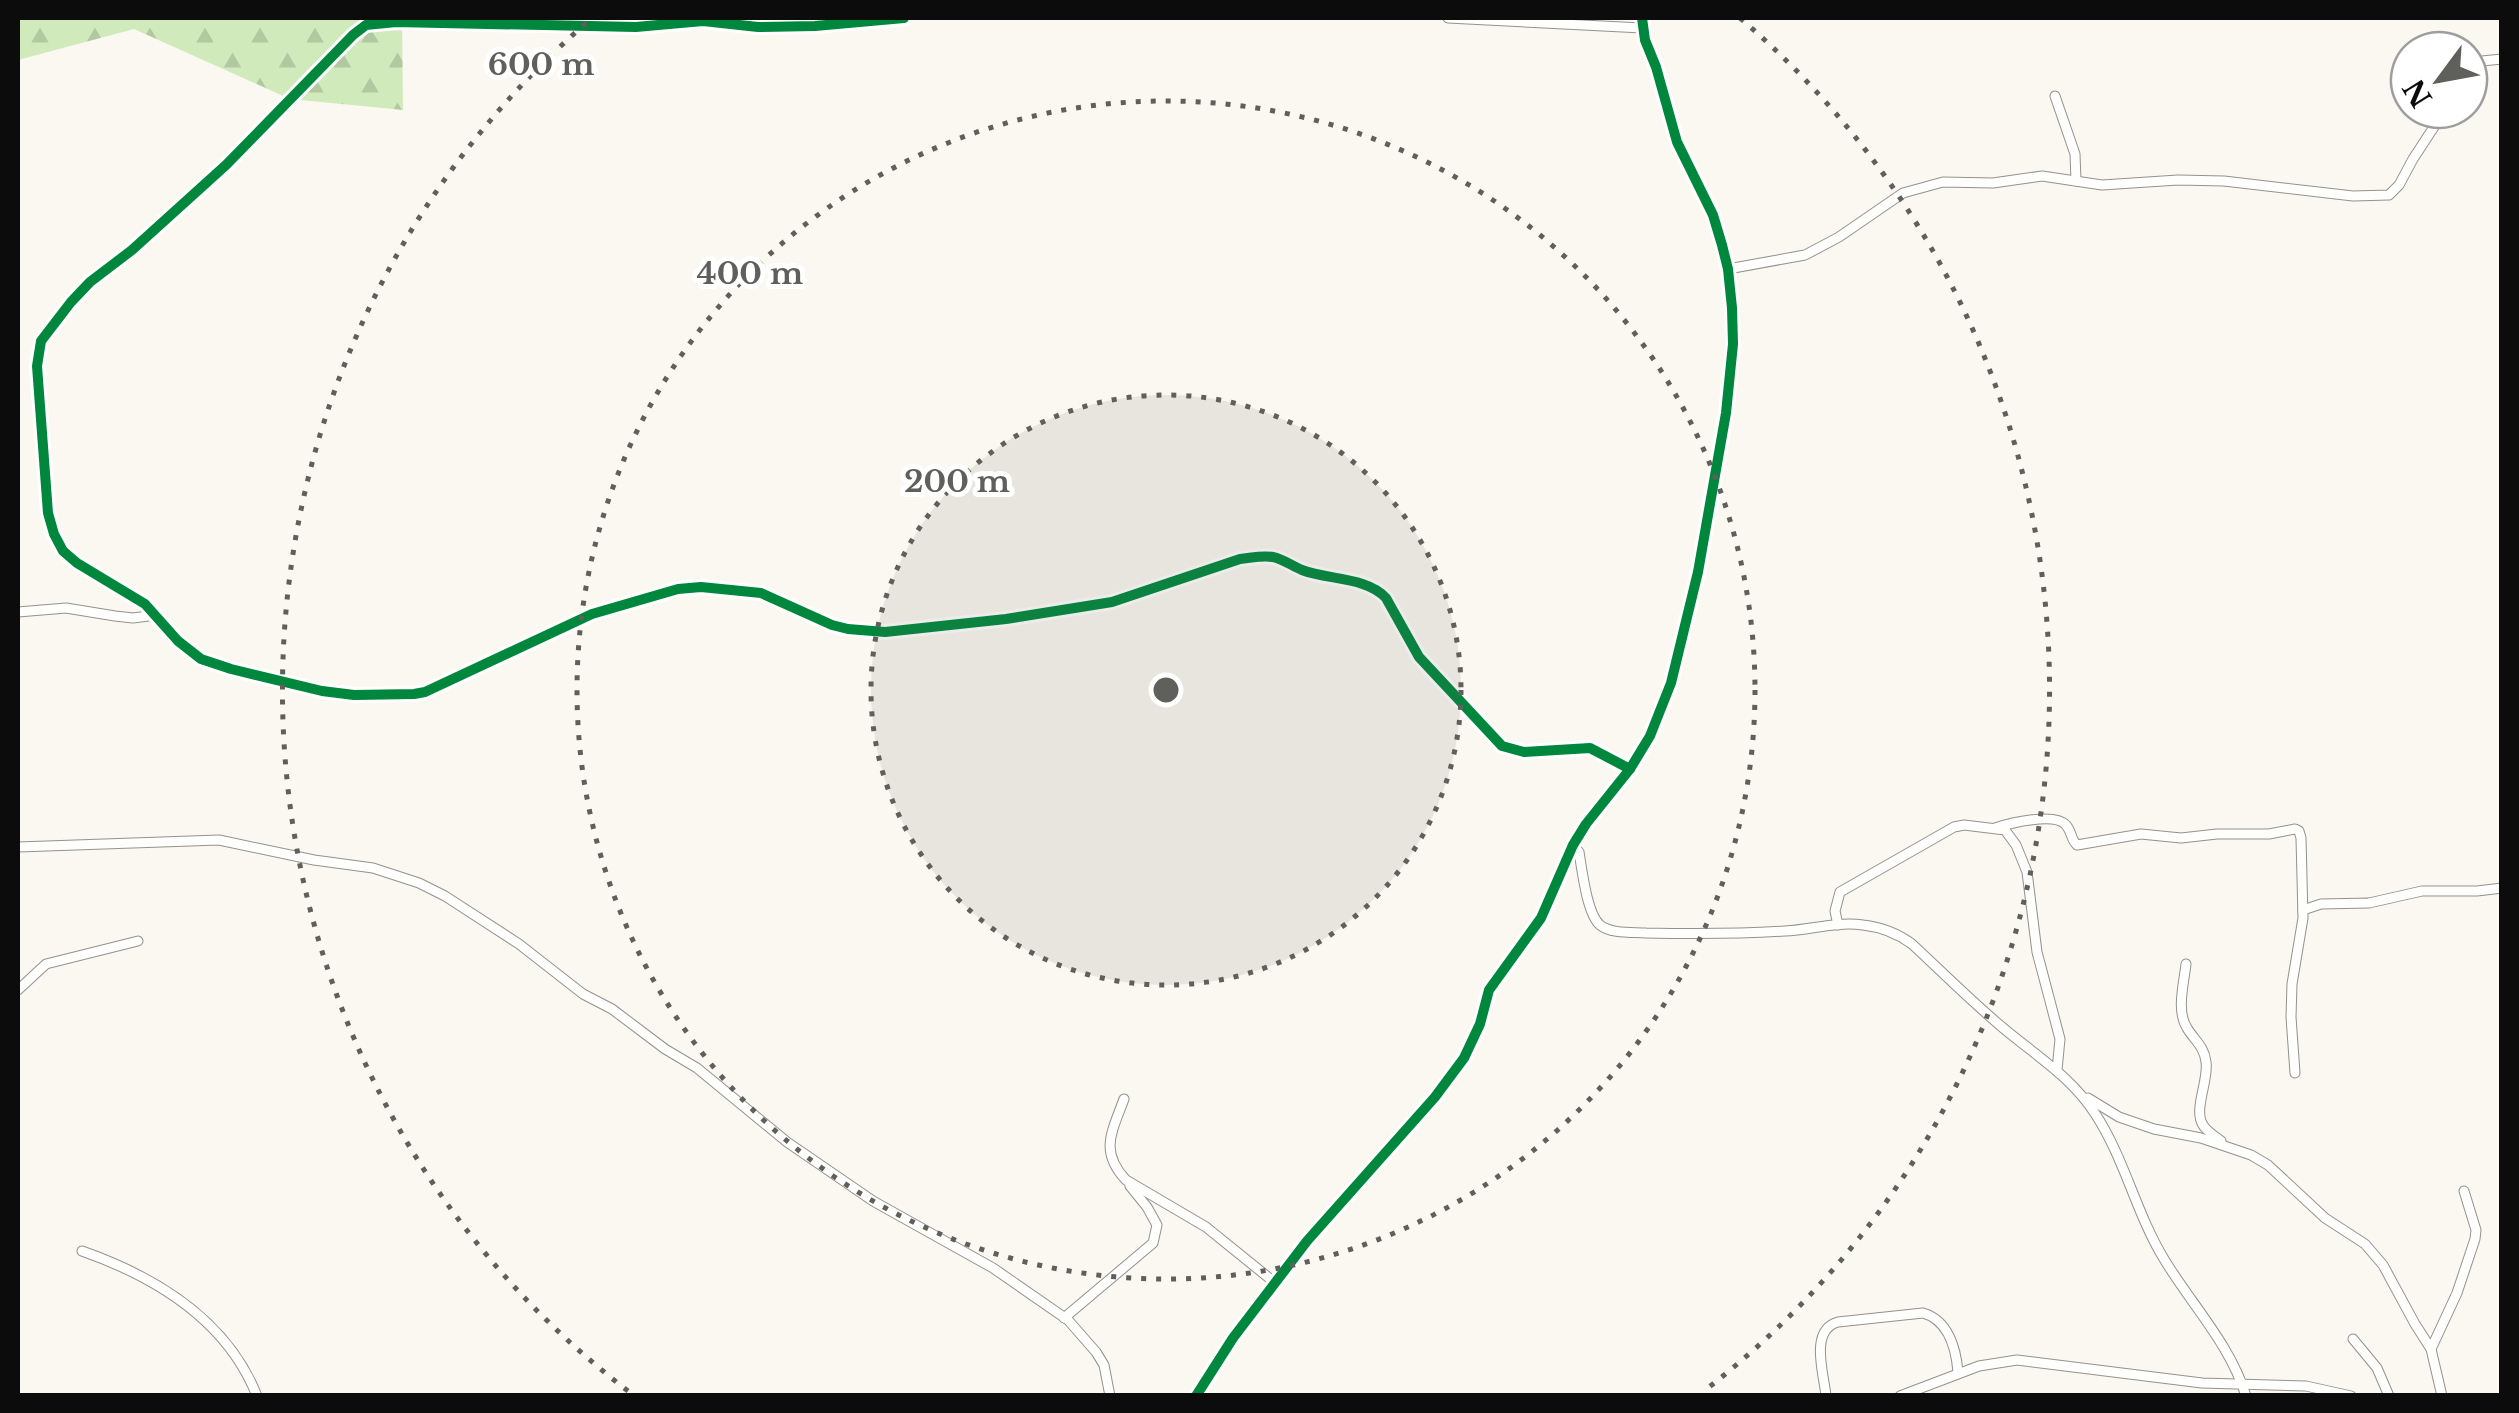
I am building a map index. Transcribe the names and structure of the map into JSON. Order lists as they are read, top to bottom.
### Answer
{
  "north": "bottom left",
  "rings": ["600 m", "400 m", "200 m"]
}
